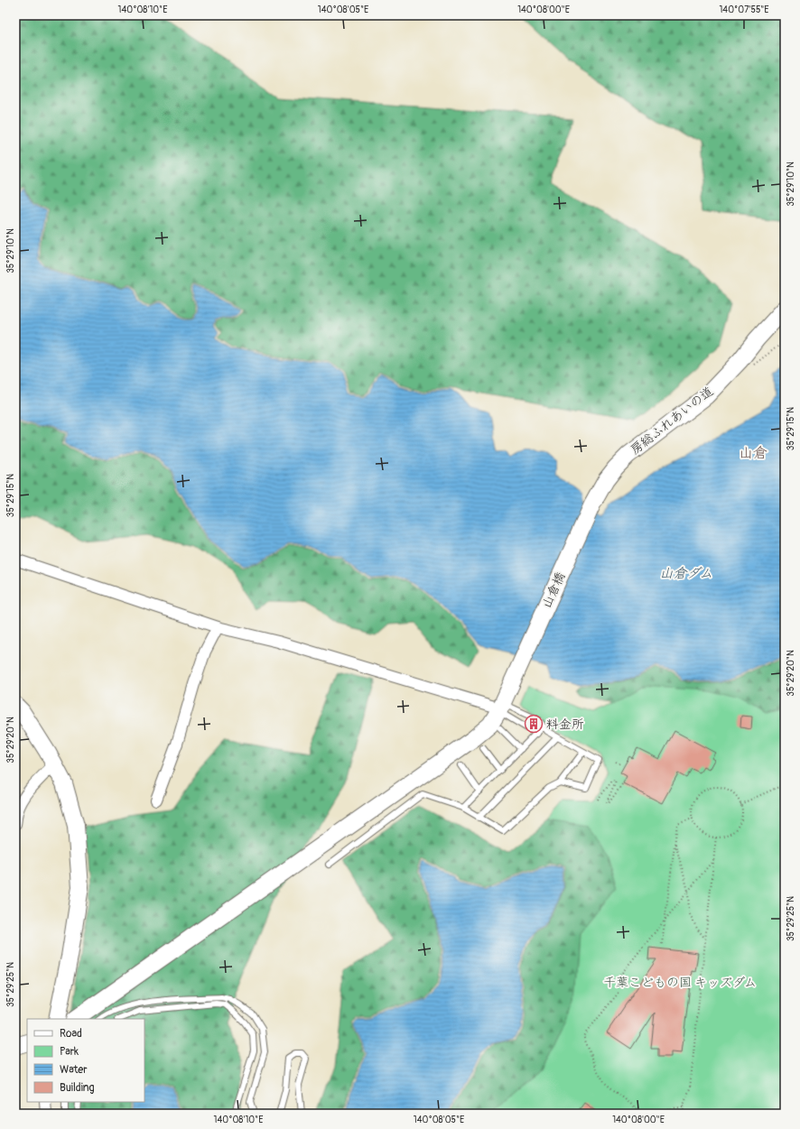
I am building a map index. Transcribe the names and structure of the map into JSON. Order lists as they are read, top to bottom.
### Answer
{
  "streets": {
    "street": ["房総ふれあいの道", "山倉橋"]
  },
  "crossings": [
    ["房総ふれあいの道", "山倉橋"]
  ],
  "districts": ["山倉"],
  "water": ["山倉ダム"],
  "parks": ["千葉こどもの国 キッズダム"],
  "places": {
    "building": ["料金所"]
  },
  "legend": [
    "Road",
    "Park",
    "Water",
    "Building"
  ],
  "coordinates": [
    "140°08'10\"E",
    "140°08'05\"E",
    "140°08'00\"E",
    "140°07'55\"E",
    "35°29'10\"N",
    "35°29'15\"N",
    "35°29'20\"N",
    "35°29'25\"N"
  ]
}
